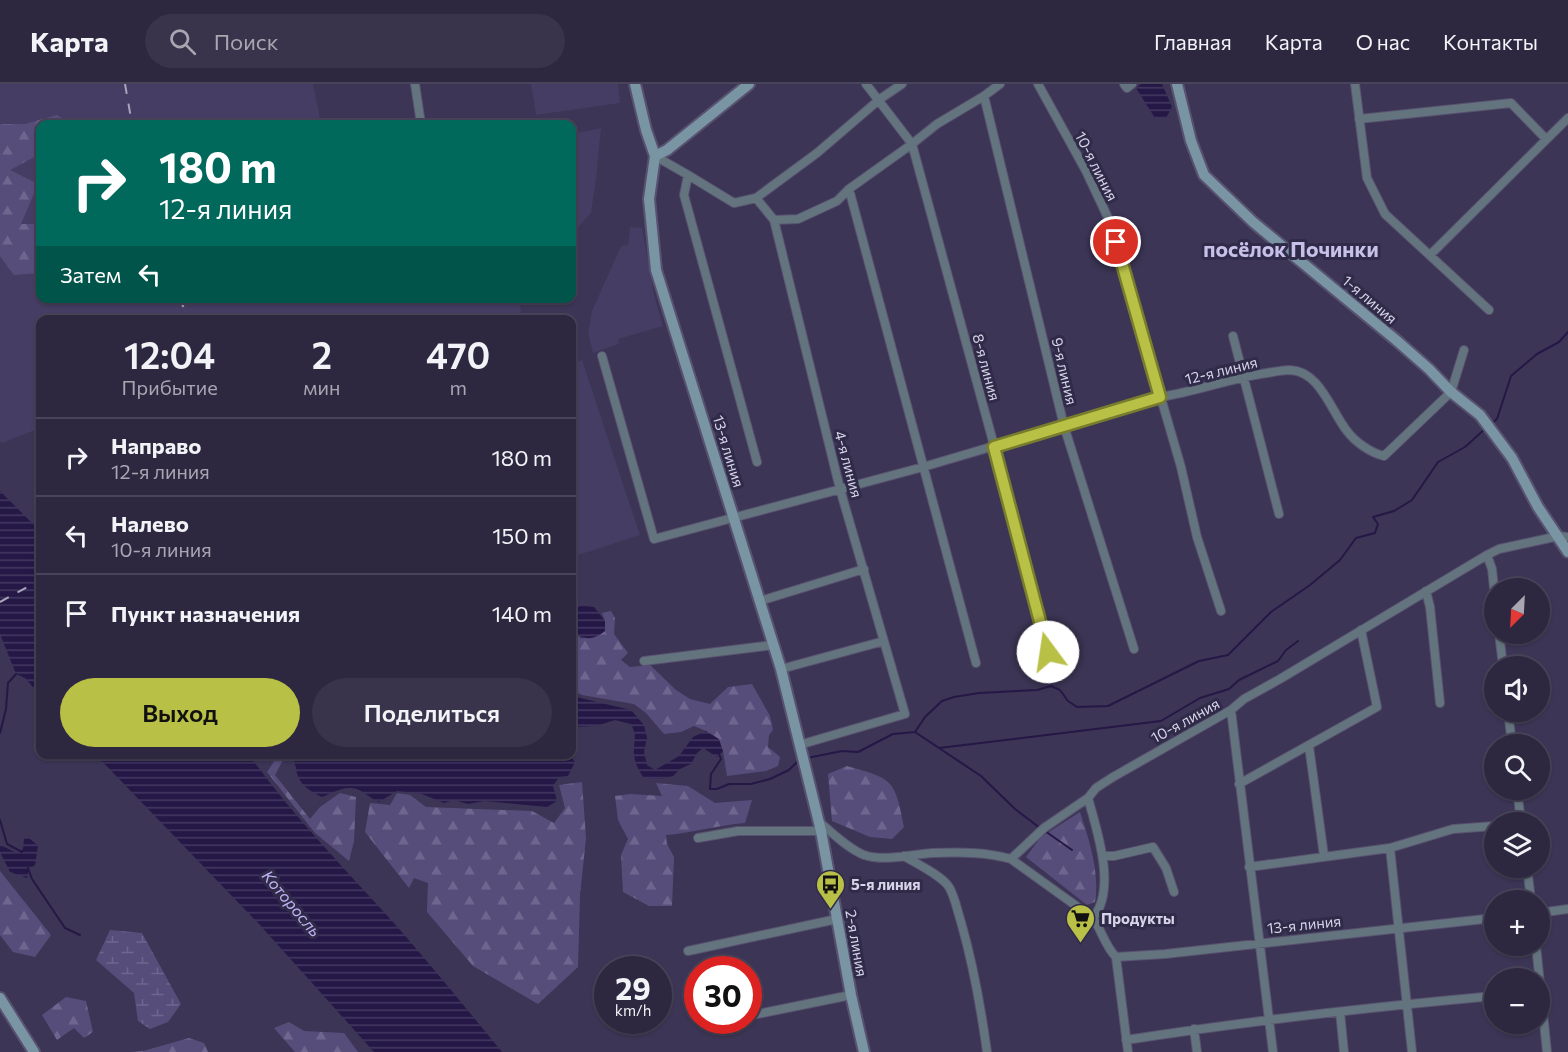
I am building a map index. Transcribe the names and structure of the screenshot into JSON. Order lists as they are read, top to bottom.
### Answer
{
  "streets": {
    "street": [
      "10-я линия",
      "1-я линия",
      "8-я линия",
      "12-я линия",
      "9-я линия",
      "13-я линия",
      "4-я линия",
      "2-я линия"
    ]
  },
  "crossings": [
    ["10-я линия", "1-я линия"],
    ["10-я линия", "12-я линия"],
    ["1-я линия", "12-я линия"],
    ["8-я линия", "12-я линия"],
    ["12-я линия", "9-я линия"],
    ["12-я линия", "13-я линия"],
    ["12-я линия", "4-я линия"],
    ["13-я линия", "4-я линия"],
    ["13-я линия", "2-я линия"]
  ],
  "districts": ["посёлок Починки"],
  "water": ["Которосль"],
  "places": {
    "bus stop": ["5-я линия"],
    "supermarket": ["Продукты"]
  },
  "north": "bottom left",
  "page": {
    "header": "Карта",
    "search": "Поиск",
    "nav": [
      "Главная",
      "Карта",
      "О нас",
      "Контакты"
    ],
    "turn": ["180 m", "12-я линия"],
    "then": "Затем",
    "eta": [
      "12:04",
      "Прибытие",
      "2",
      "мин",
      "470",
      "m"
    ],
    "list": [
      {
        "name": "Направо",
        "note": "12-я линия",
        "value": "180 m"
      },
      {
        "name": "Налево",
        "note": "10-я линия",
        "value": "150 m"
      },
      {
        "name": "Пункт назначения",
        "value": "140 m"
      }
    ],
    "map_buttons": ["+", "−"],
    "buttons": ["Выход", "Поделиться"],
    "speed": "29 km/h",
    "limit": "30"
  }
}
